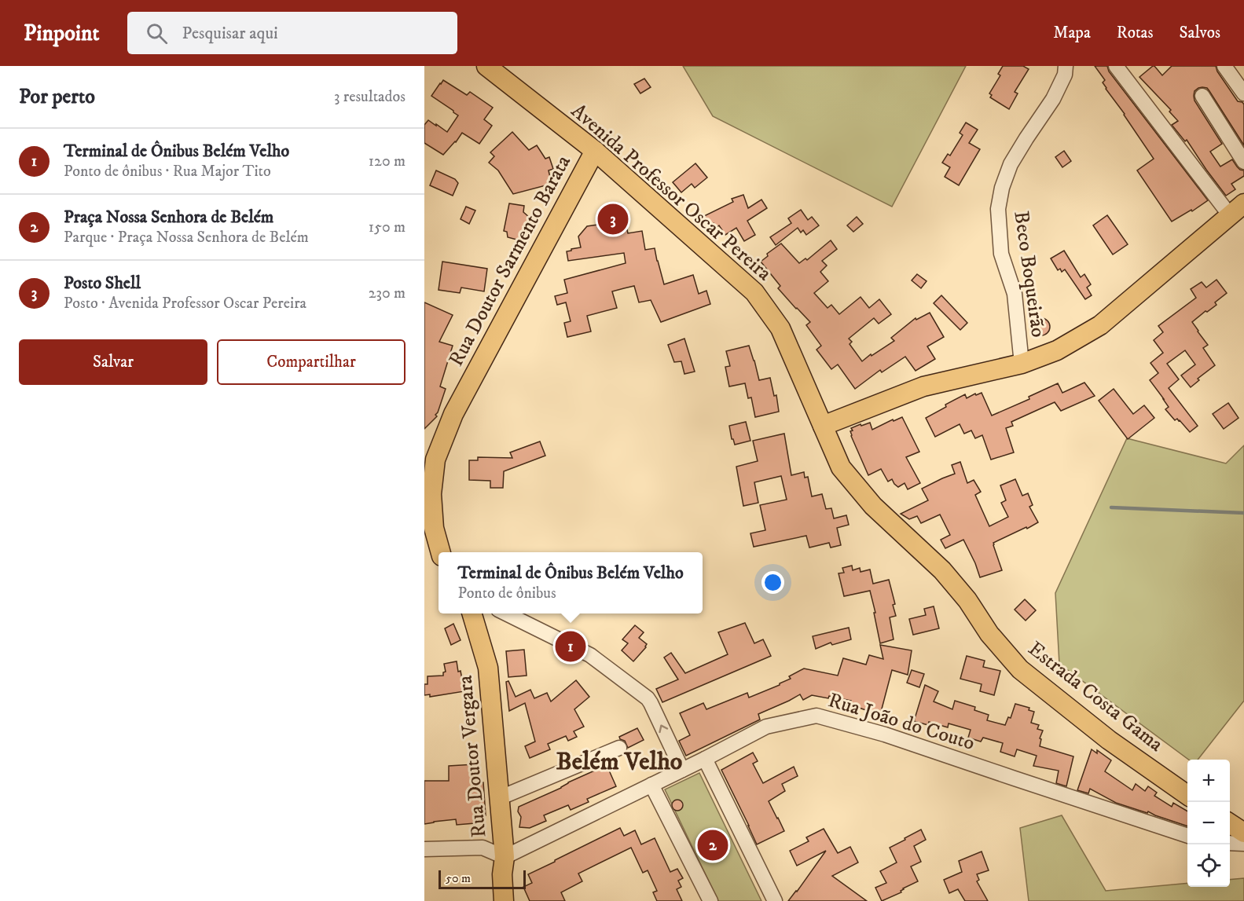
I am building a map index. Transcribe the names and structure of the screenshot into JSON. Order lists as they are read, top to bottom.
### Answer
{
  "streets": {
    "main road": [
      "Avenida Professor Oscar Pereira",
      "Rua Doutor Sarmento Barata",
      "Estrada Costa Gama",
      "Rua Doutor Vergara"
    ],
    "street": ["Beco Boqueirão", "Rua João do Couto"]
  },
  "crossings": [
    ["Avenida Professor Oscar Pereira", "Rua Doutor Sarmento Barata"],
    ["Avenida Professor Oscar Pereira", "Estrada Costa Gama"],
    ["Rua João do Couto", "Rua Doutor Vergara"]
  ],
  "districts": ["Belém Velho"],
  "scale_bar": "50 m",
  "page": {
    "header": "Pinpoint",
    "search": "Pesquisar aqui",
    "nav": ["Mapa", "Rotas", "Salvos"],
    "heading": ["Por perto", "3 resultados"],
    "list": [
      {
        "mark": "1",
        "name": "Terminal de Ônibus Belém Velho",
        "note": "Ponto de ônibus · Rua Major Tito",
        "value": "120 m"
      },
      {
        "mark": "2",
        "name": "Praça Nossa Senhora de Belém",
        "note": "Parque · Praça Nossa Senhora de Belém",
        "value": "150 m"
      },
      {
        "mark": "3",
        "name": "Posto Shell",
        "note": "Posto · Avenida Professor Oscar Pereira",
        "value": "230 m"
      }
    ],
    "pins": ["3", "1", "2"],
    "buttons": ["Salvar", "Compartilhar"],
    "popup": ["Terminal de Ônibus Belém Velho", "Ponto de ônibus"],
    "map_buttons": ["+", "−"],
    "scale": "50 m"
  }
}
